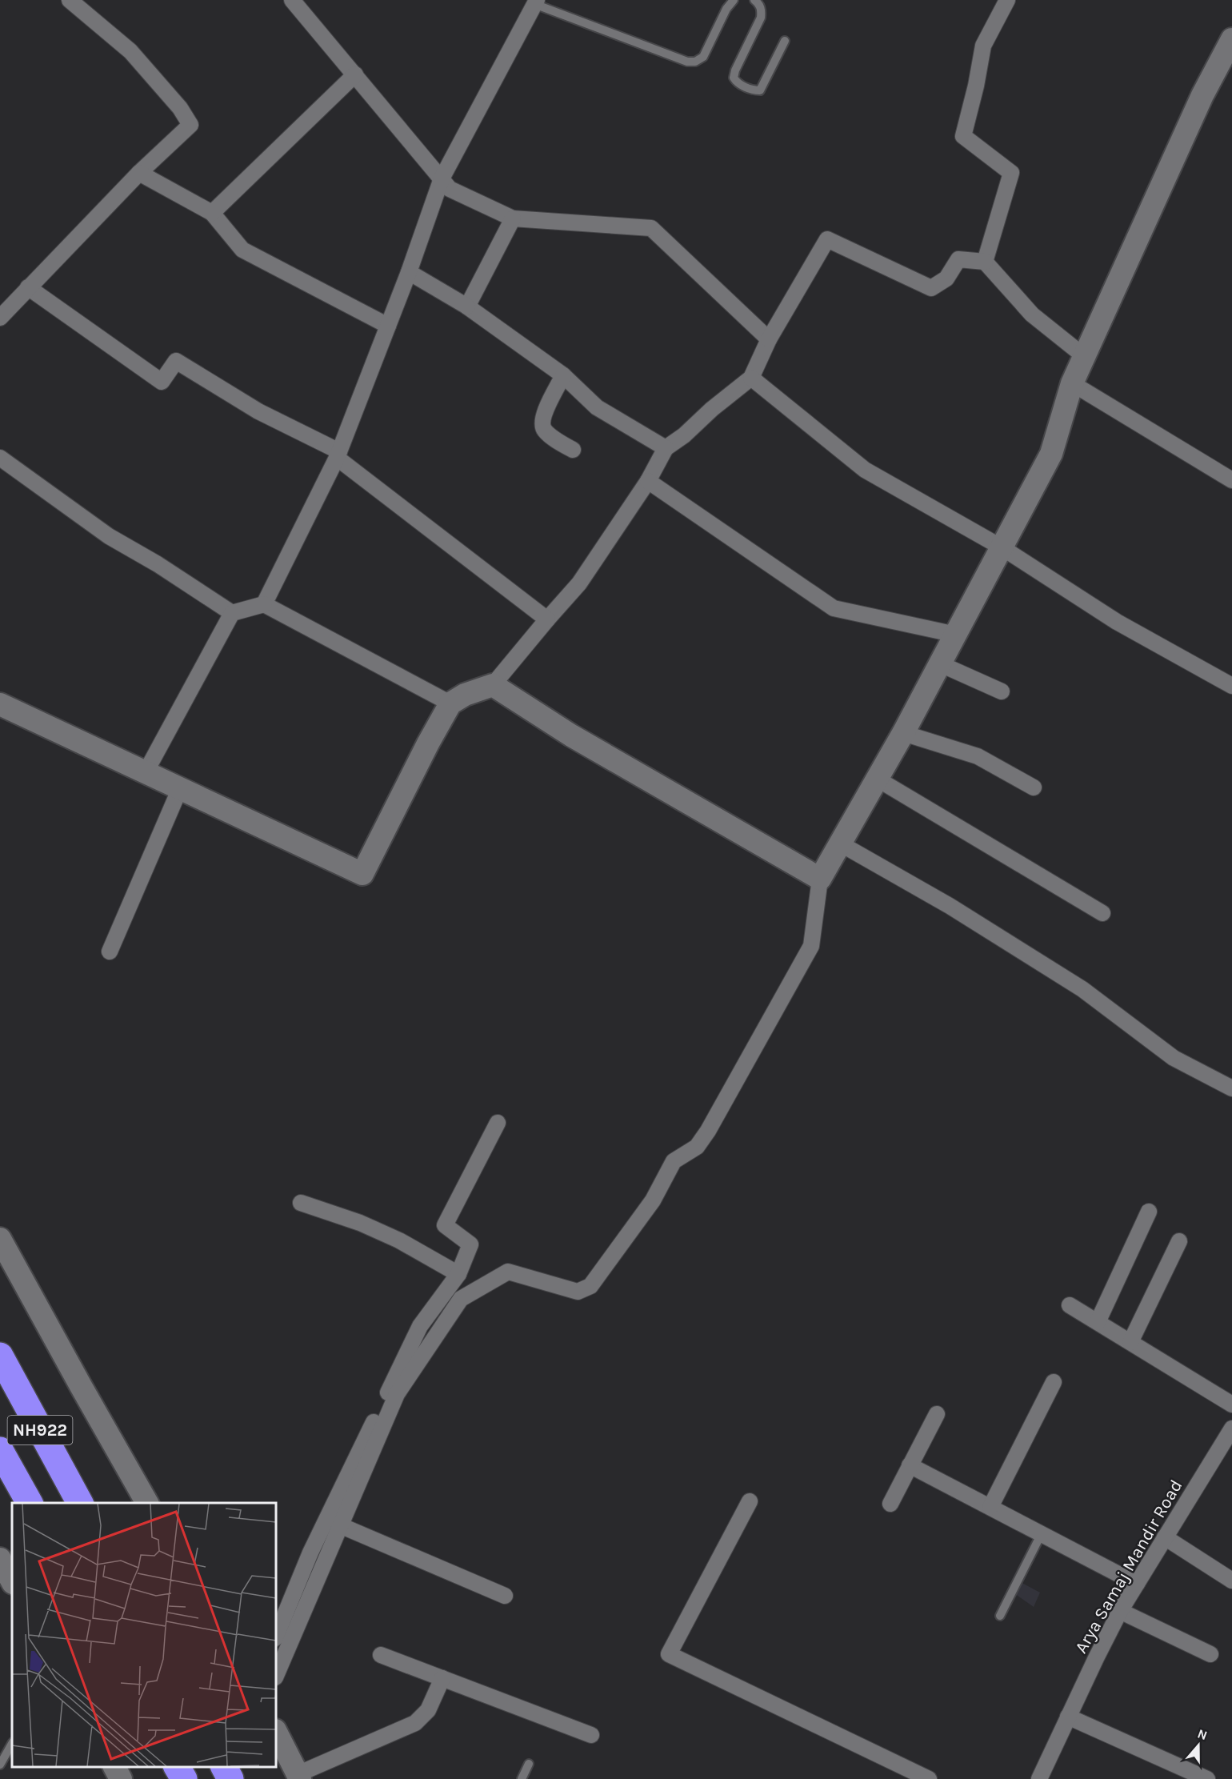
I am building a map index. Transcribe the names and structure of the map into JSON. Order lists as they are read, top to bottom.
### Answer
{
  "streets": {
    "highway": ["NH922"],
    "street": ["Arya Samaj Mandir Road"]
  },
  "north": "top"
}
